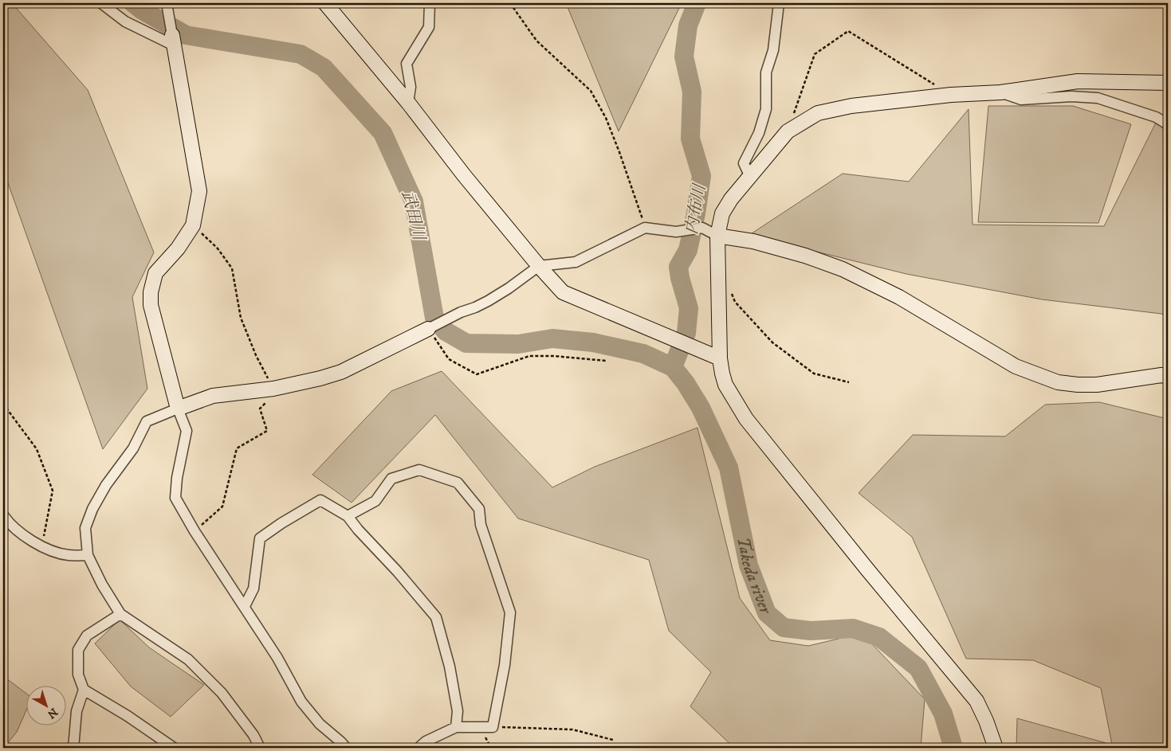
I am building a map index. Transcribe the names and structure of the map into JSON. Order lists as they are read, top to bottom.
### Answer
{
  "water": ["内布川", "武田川", "Takeda river"],
  "north": "bottom right"
}
